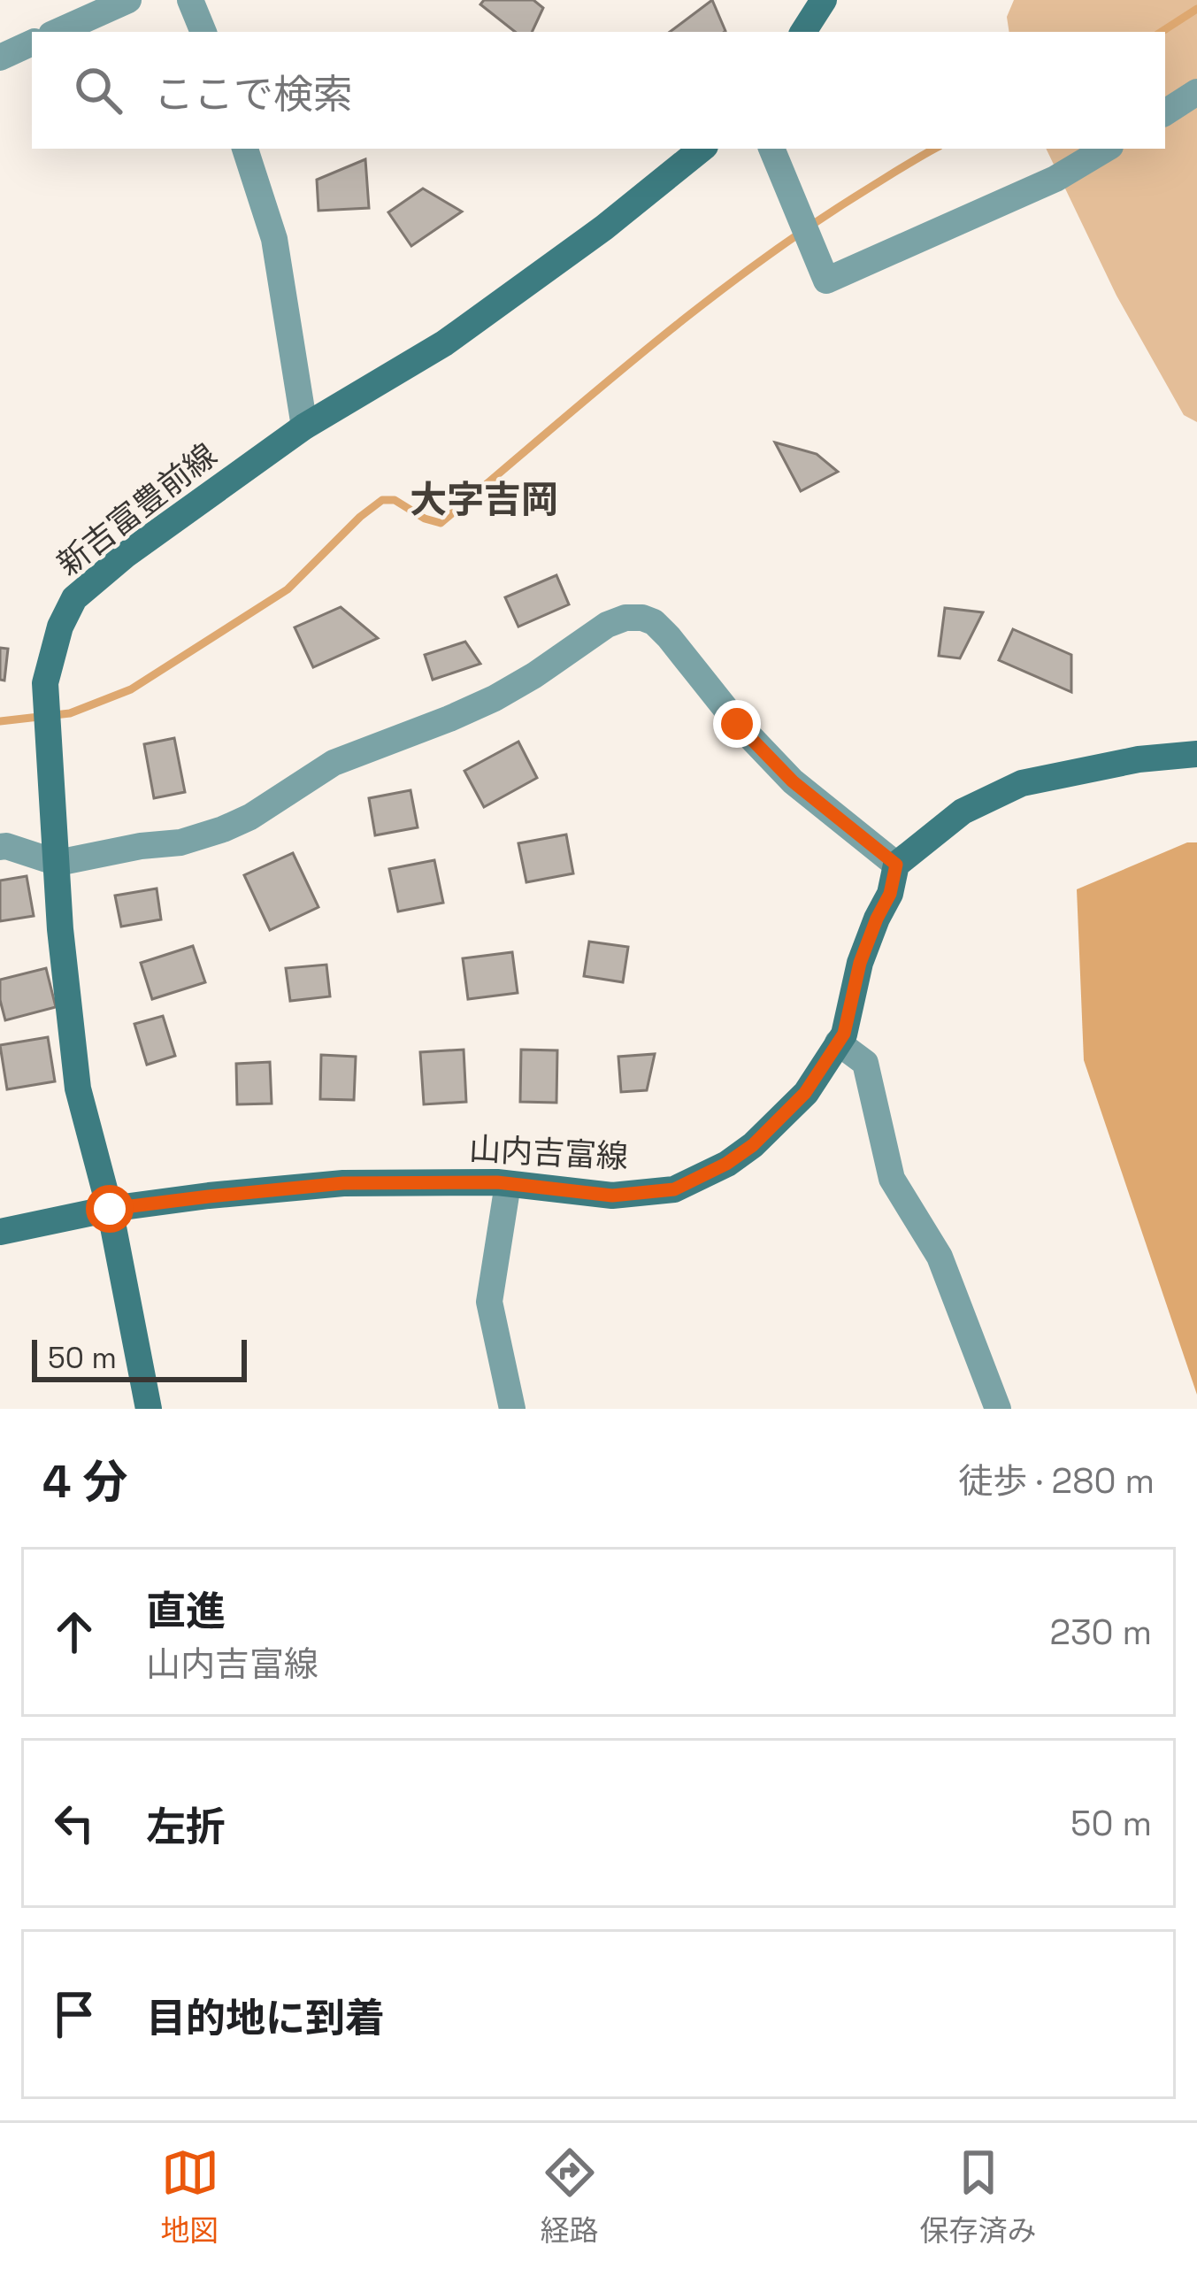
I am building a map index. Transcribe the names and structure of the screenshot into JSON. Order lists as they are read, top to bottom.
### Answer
{
  "streets": {
    "main road": ["新吉富豊前線", "山内吉富線"]
  },
  "crossings": [
    ["新吉富豊前線", "山内吉富線"]
  ],
  "districts": ["大字吉岡"],
  "scale_bar": "50 m",
  "page": {
    "search": "ここで検索",
    "scale": "50 m",
    "heading": ["4 分", "徒歩 · 280 m"],
    "list": [
      ["直進", "山内吉富線", "230 m"],
      ["左折", "50 m"],
      "目的地に到着"
    ],
    "nav": ["地図", "経路", "保存済み"]
  }
}
